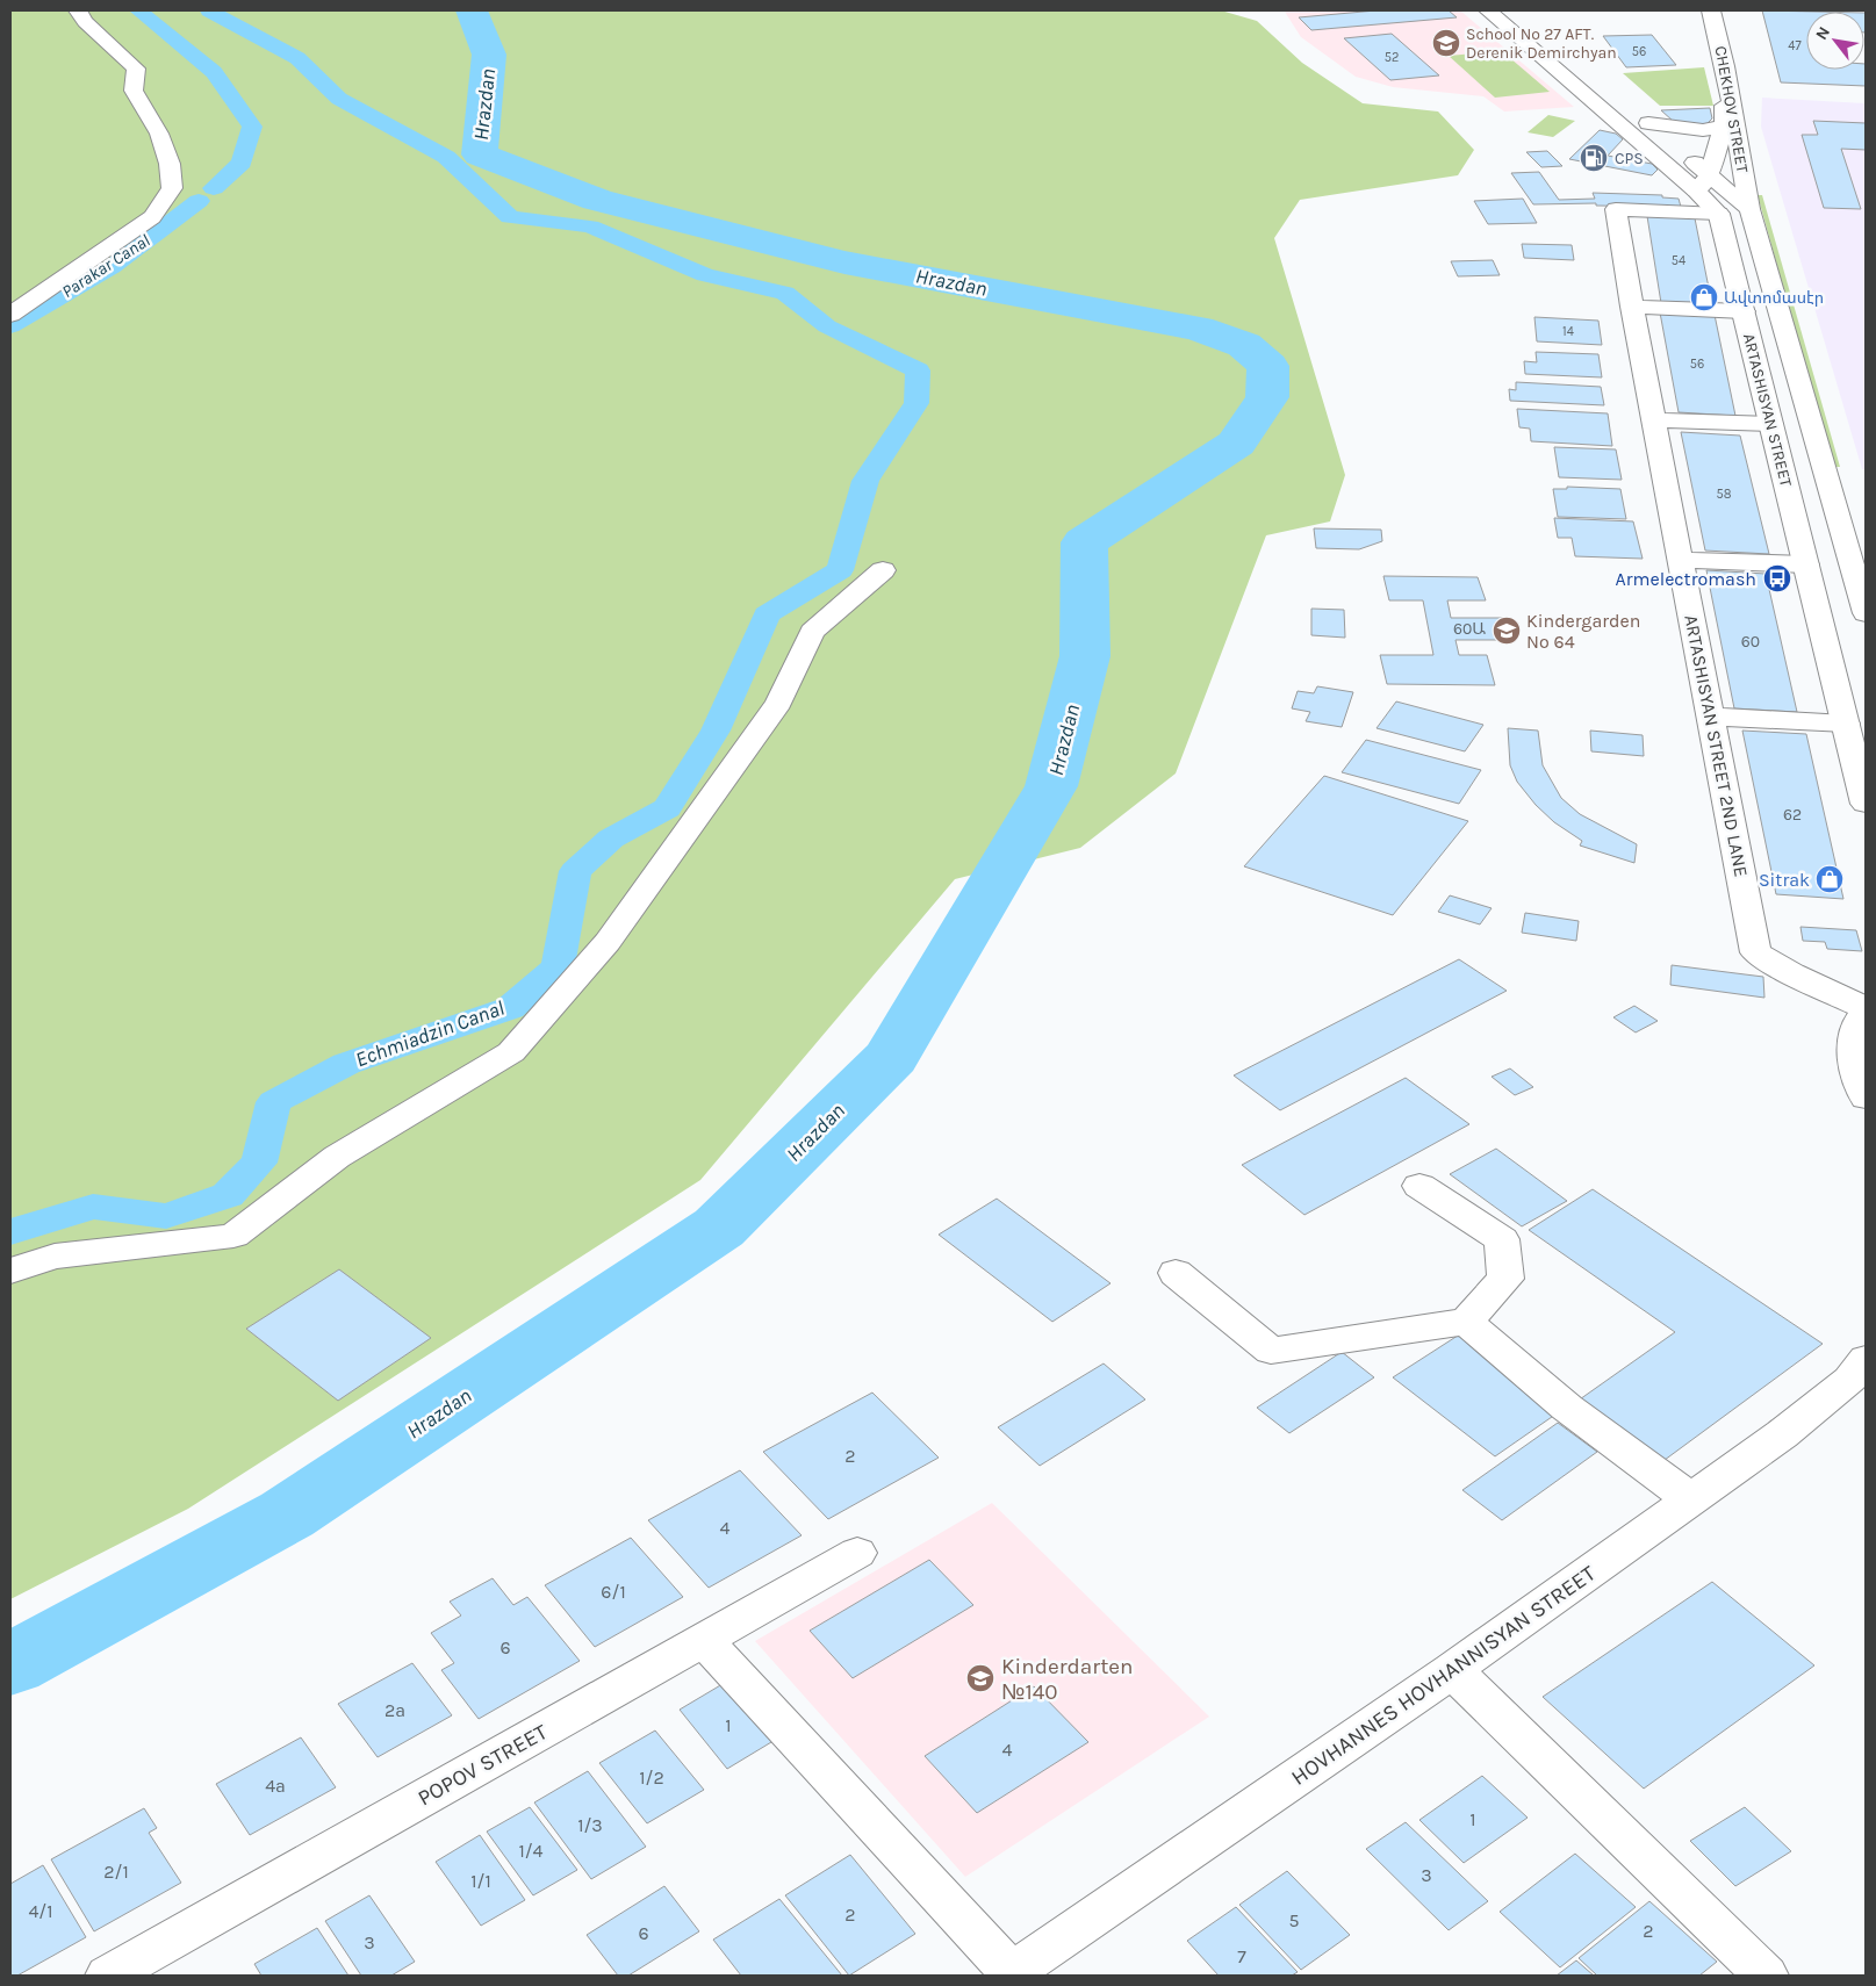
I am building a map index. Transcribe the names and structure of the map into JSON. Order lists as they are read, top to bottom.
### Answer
{
  "streets": {
    "street": [
      "CHEKHOV STREET",
      "ARTASHISYAN STREET",
      "ARTASHISYAN STREET 2ND LANE",
      "HOVHANNES HOVHANNISYAN STREET",
      "POPOV STREET"
    ]
  },
  "crossings": [
    ["CHEKHOV STREET", "ARTASHISYAN STREET"],
    ["ARTASHISYAN STREET", "ARTASHISYAN STREET 2ND LANE"]
  ],
  "water": ["Hrazdan", "Parakar Canal", "Echmiadzin Canal"],
  "places": {
    "school or university": ["School No 27 AFT. Derenik Demirchyan", "Kindergarden No 64", "Kinderdarten №140"],
    "fuel station": ["CPS"],
    "shop": ["Ավտոմասէր", "Sitrak"],
    "bus stop": ["Armelectromash"]
  },
  "house_numbers": [
    "47",
    "56",
    "52",
    "54",
    "14",
    "56",
    "58",
    "60Ա",
    "60",
    "62",
    "2",
    "4",
    "6/1",
    "6",
    "2a",
    "1",
    "4",
    "1/2",
    "4a",
    "1",
    "1/3",
    "1/4",
    "2/1",
    "3",
    "1/1",
    "4/1",
    "2",
    "5",
    "2",
    "6",
    "3",
    "7"
  ],
  "north": "top left"
}
